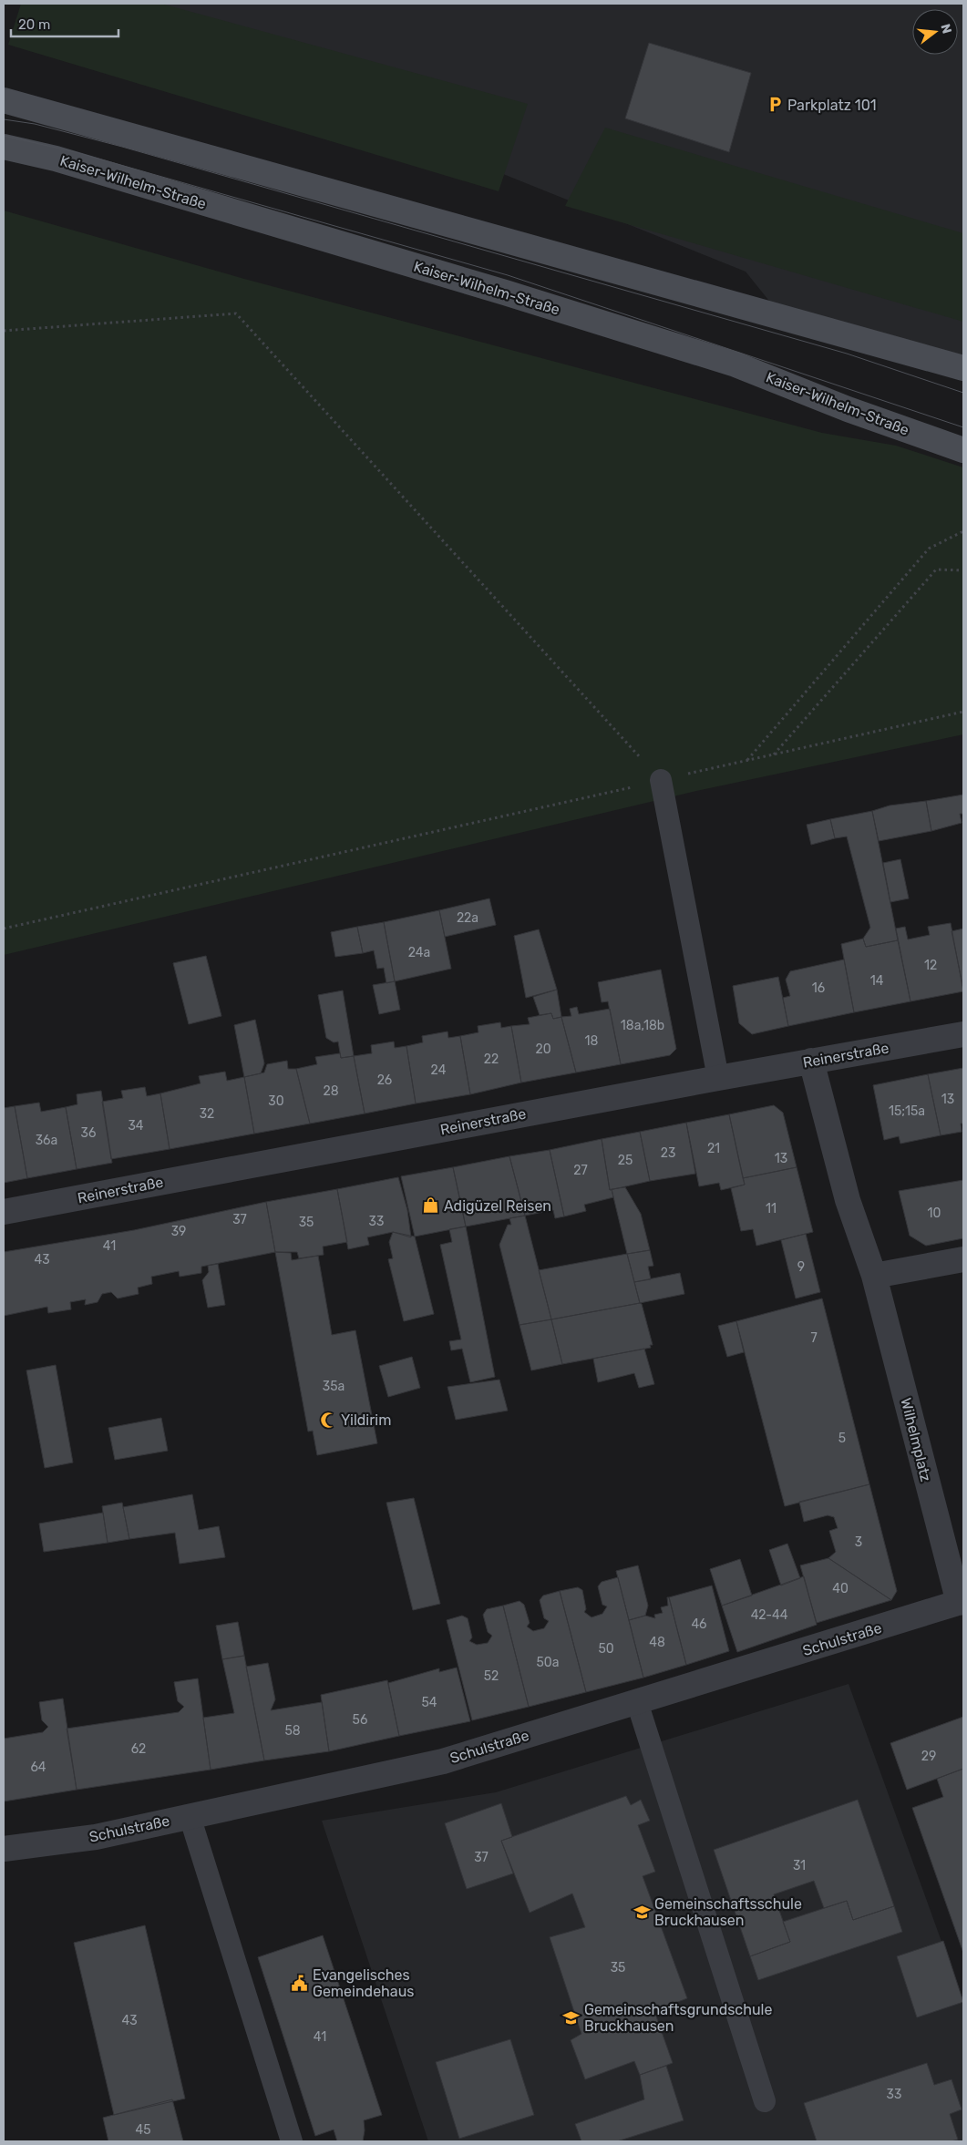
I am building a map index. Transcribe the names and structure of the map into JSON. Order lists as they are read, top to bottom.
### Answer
{
  "streets": {
    "main road": ["Kaiser-Wilhelm-Straße"],
    "street": ["Reinerstraße", "Wilhelmplatz", "Schulstraße"]
  },
  "crossings": [
    ["Reinerstraße", "Wilhelmplatz"],
    ["Wilhelmplatz", "Schulstraße"]
  ],
  "places": {
    "parking": ["Parkplatz 101"],
    "shop": ["Adigüzel Reisen"],
    "mosque": ["Yildirim"],
    "school or university": ["Gemeinschaftsschule Bruckhausen", "Gemeinschaftsgrundschule Bruckhausen"],
    "public building": ["Evangelisches Gemeindehaus"]
  },
  "house_numbers": [
    "22a",
    "24a",
    "12",
    "14",
    "16",
    "18a,18b",
    "18",
    "20",
    "22",
    "24",
    "26",
    "28",
    "13",
    "30",
    "15;15a",
    "32",
    "34",
    "36",
    "36a",
    "21",
    "23",
    "13",
    "25",
    "27",
    "11",
    "10",
    "37",
    "33",
    "35",
    "39",
    "41",
    "43",
    "9",
    "7",
    "35a",
    "5",
    "3",
    "40",
    "42-44",
    "46",
    "48",
    "50",
    "50a",
    "52",
    "54",
    "56",
    "58",
    "62",
    "29",
    "64",
    "37",
    "31",
    "35",
    "43",
    "41",
    "33",
    "45"
  ],
  "scale_bar": "20 m",
  "north": "right"
}
